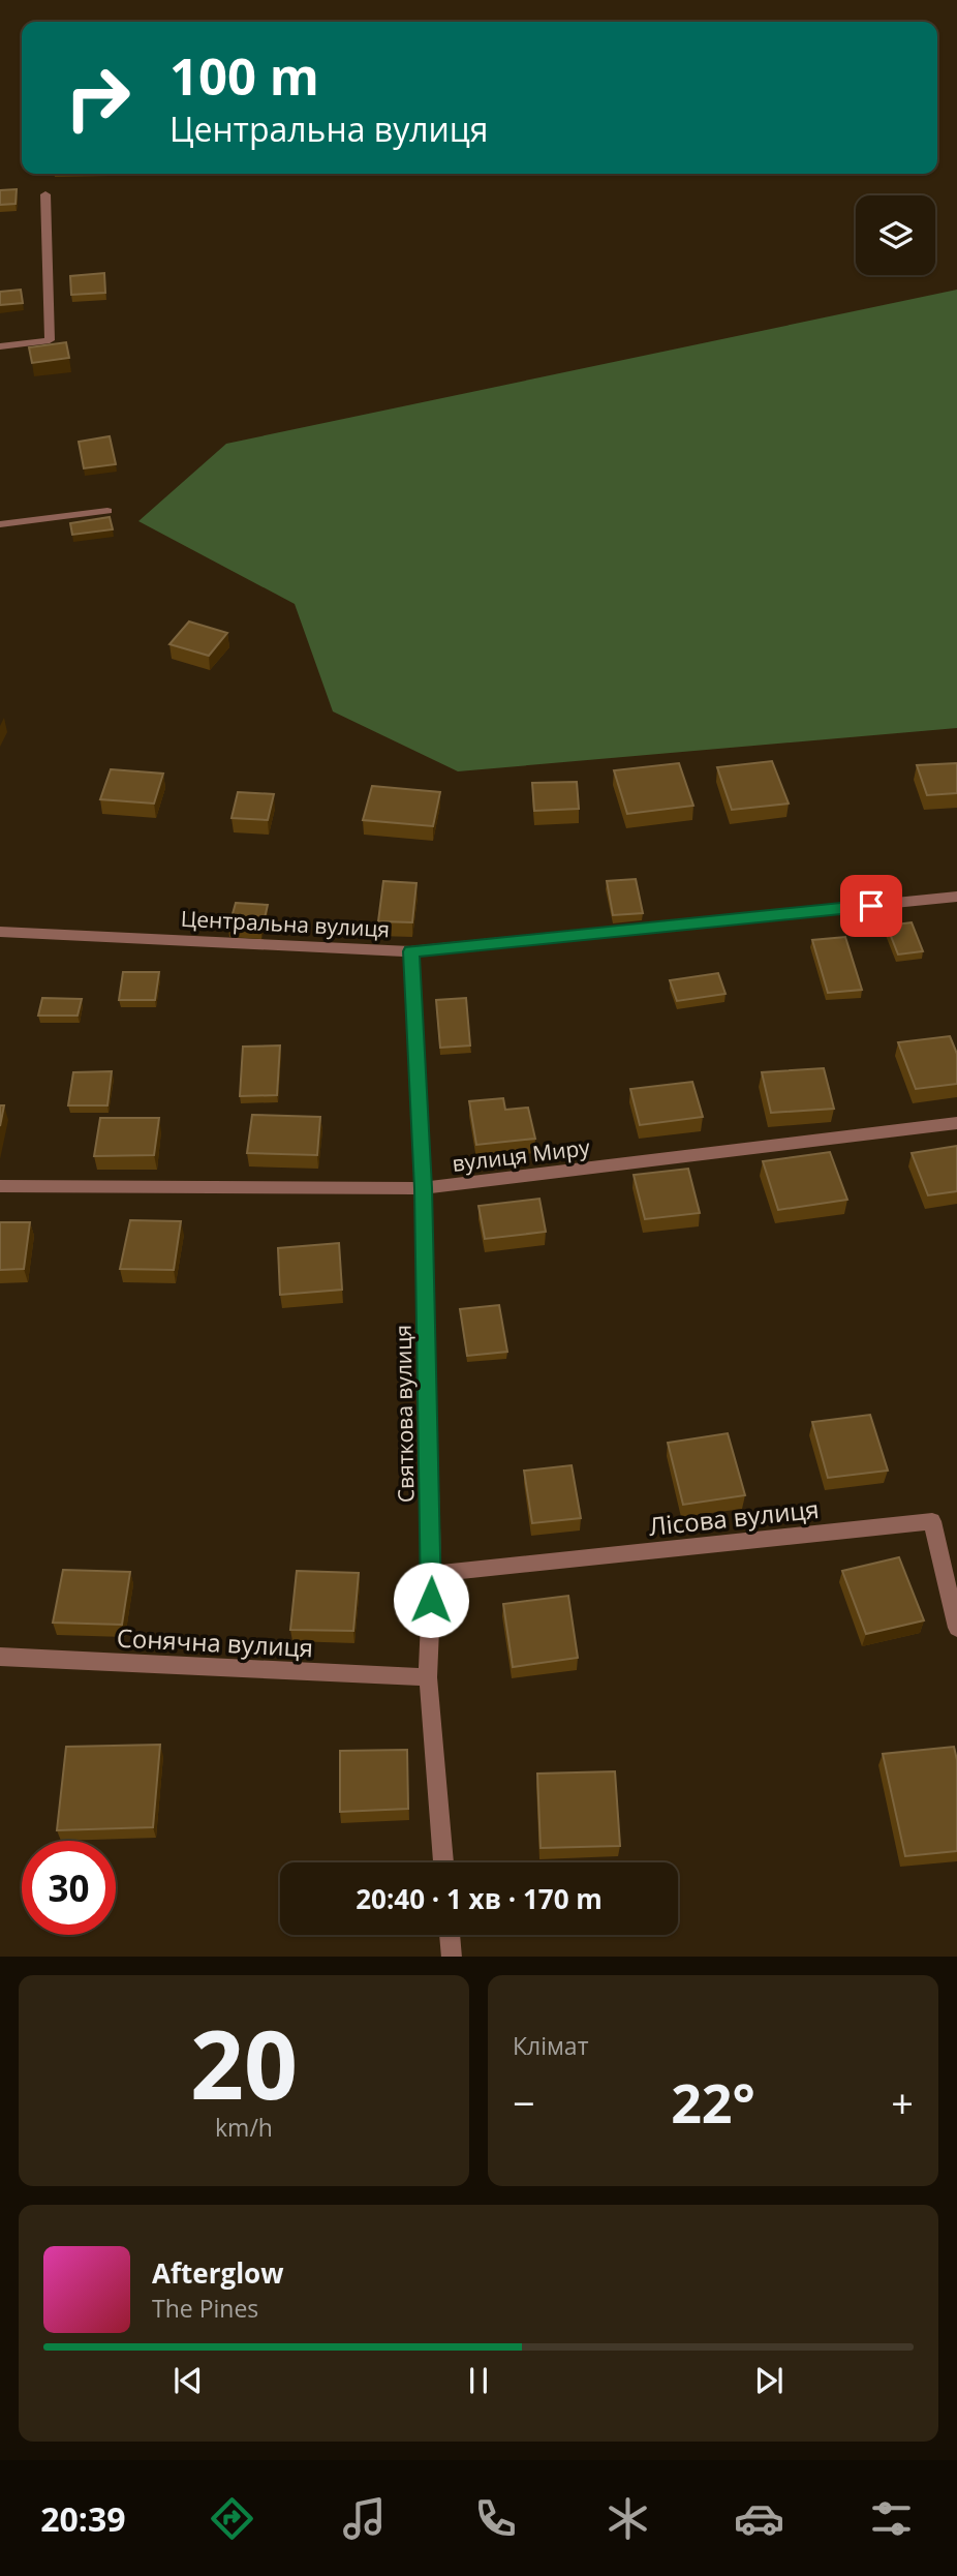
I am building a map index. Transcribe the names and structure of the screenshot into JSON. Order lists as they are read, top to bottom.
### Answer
{
  "streets": {
    "street": [
      "Центральна вулиця",
      "вулиця Миру",
      "Святкова вулиця",
      "Лісова вулиця",
      "Сонячна вулиця"
    ]
  },
  "crossings": [
    ["Центральна вулиця", "Святкова вулиця"],
    ["вулиця Миру", "Святкова вулиця"],
    ["Святкова вулиця", "Лісова вулиця"],
    ["Святкова вулиця", "Сонячна вулиця"]
  ],
  "page": {
    "turn": ["100 m", "Центральна вулиця"],
    "limit": "30",
    "trip": "20:40 · 1 хв · 170 m",
    "tile": [
      ["20", "km/h"],
      "Клімат"
    ],
    "heat": ["−", "22°", "+"],
    "song": ["Afterglow", "The Pines"],
    "tabs": "20:39"
  }
}
